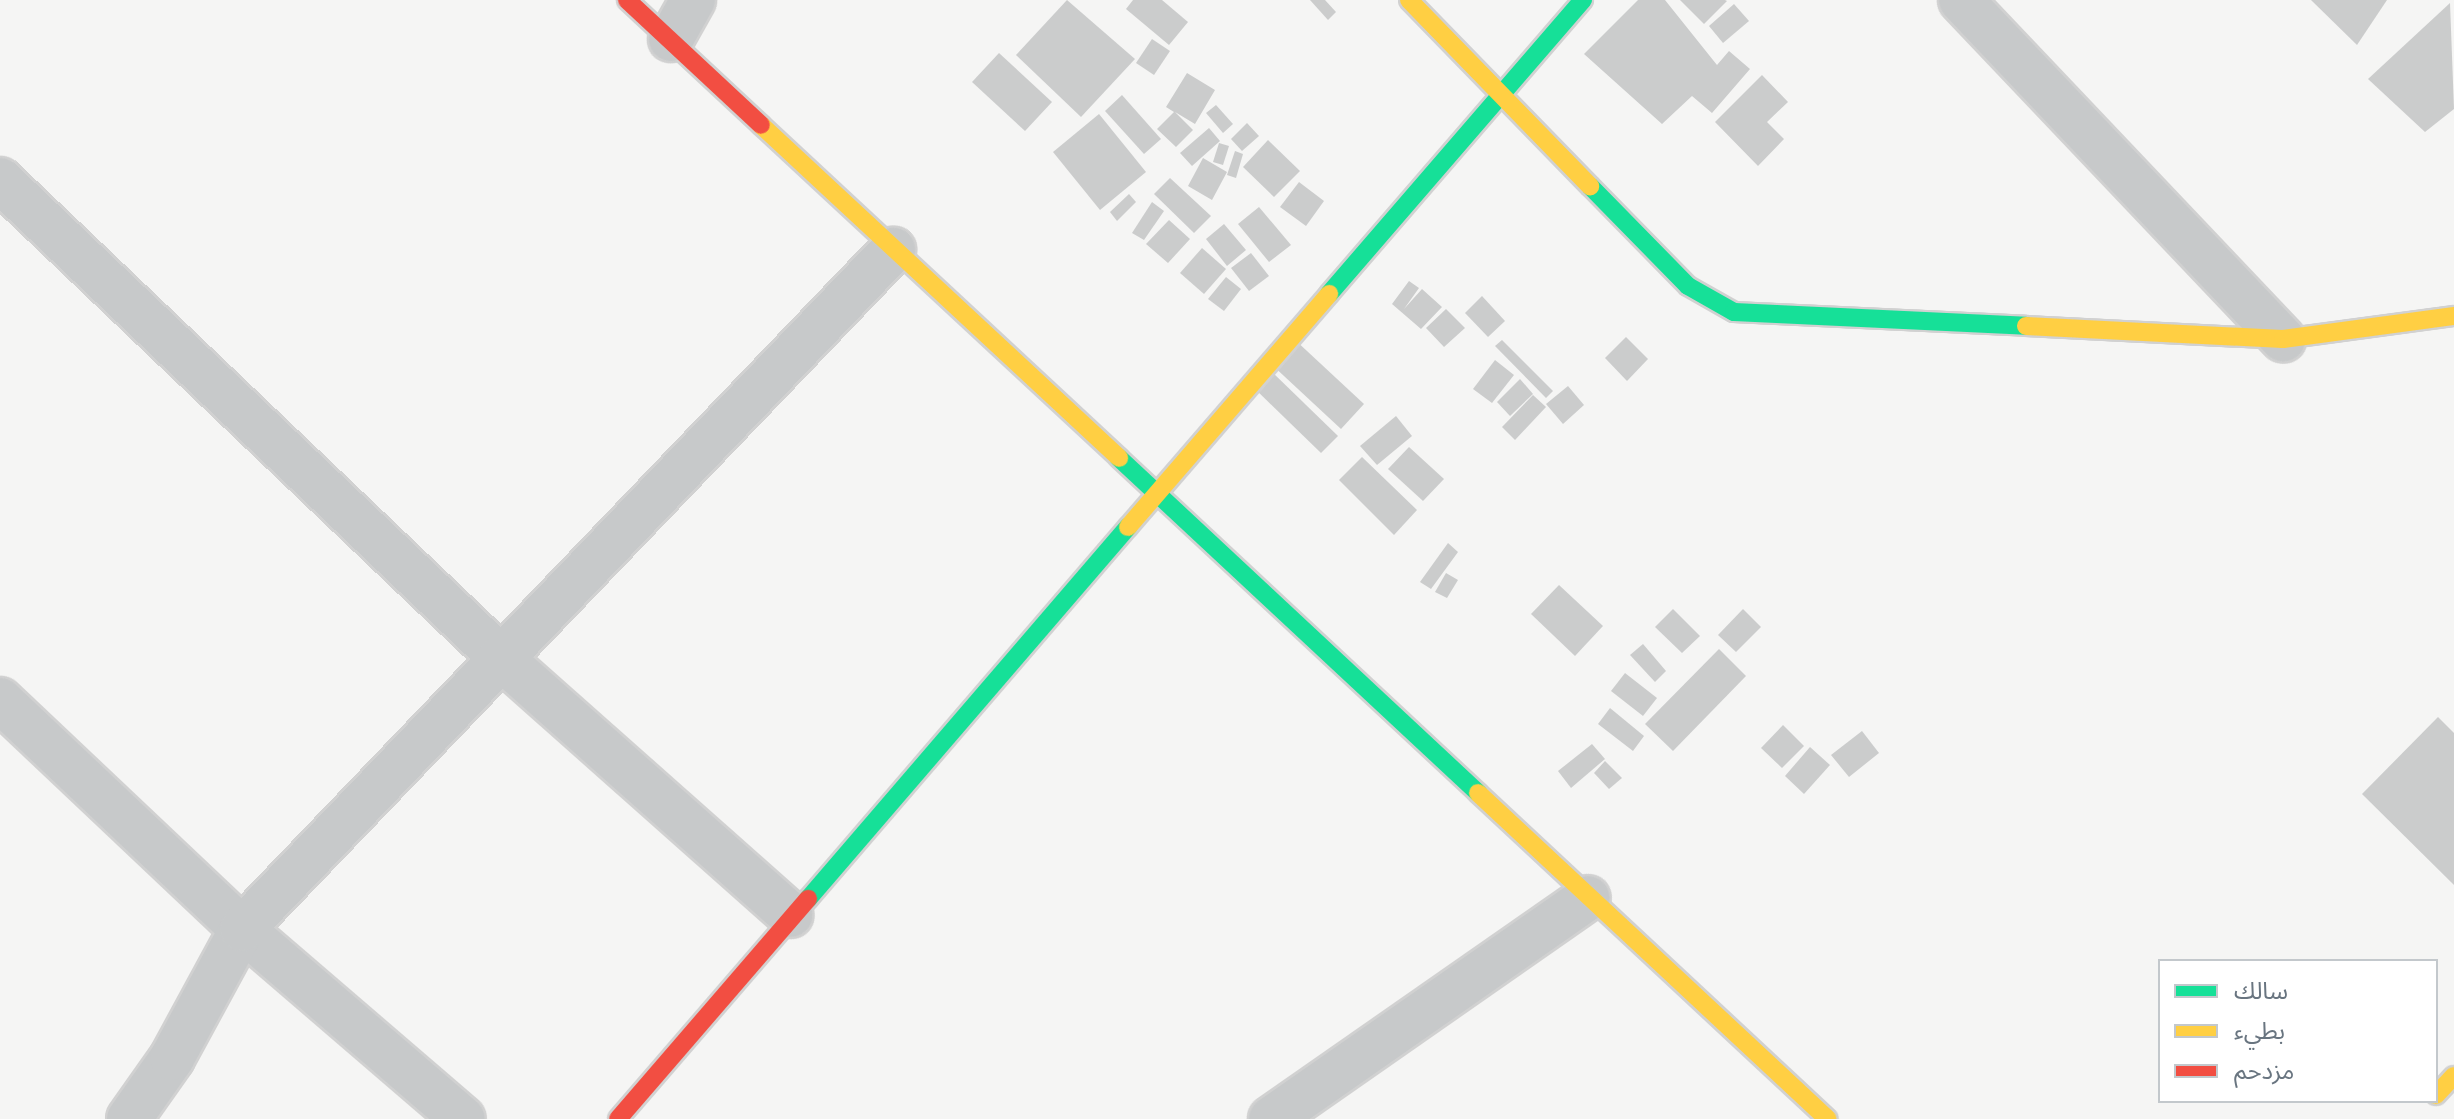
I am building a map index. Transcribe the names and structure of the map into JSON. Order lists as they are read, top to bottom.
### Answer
{
  "legend": ["سالك", "بطيء", "مزدحم"]
}
